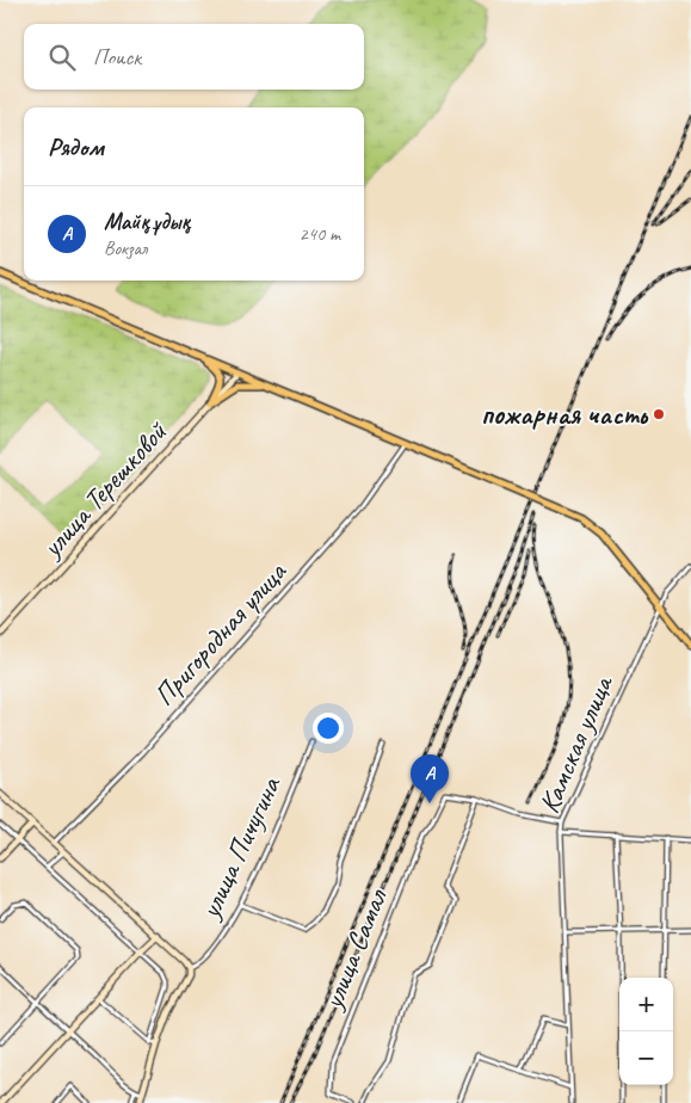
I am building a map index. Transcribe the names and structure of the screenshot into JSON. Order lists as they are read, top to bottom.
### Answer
{
  "streets": {
    "street": [
      "улица Терешковой",
      "Пригородная улица",
      "Камская улица",
      "улица Пичугина",
      "улица Самал"
    ]
  },
  "places": ["пожарная часть"],
  "page": {
    "search": "Поиск",
    "heading": "Рядом",
    "list": [
      {
        "mark": "A",
        "name": "Майқұдық",
        "note": "Вокзал",
        "value": "240 m"
      }
    ],
    "pins": "A",
    "map_buttons": ["+", "−"]
  }
}
